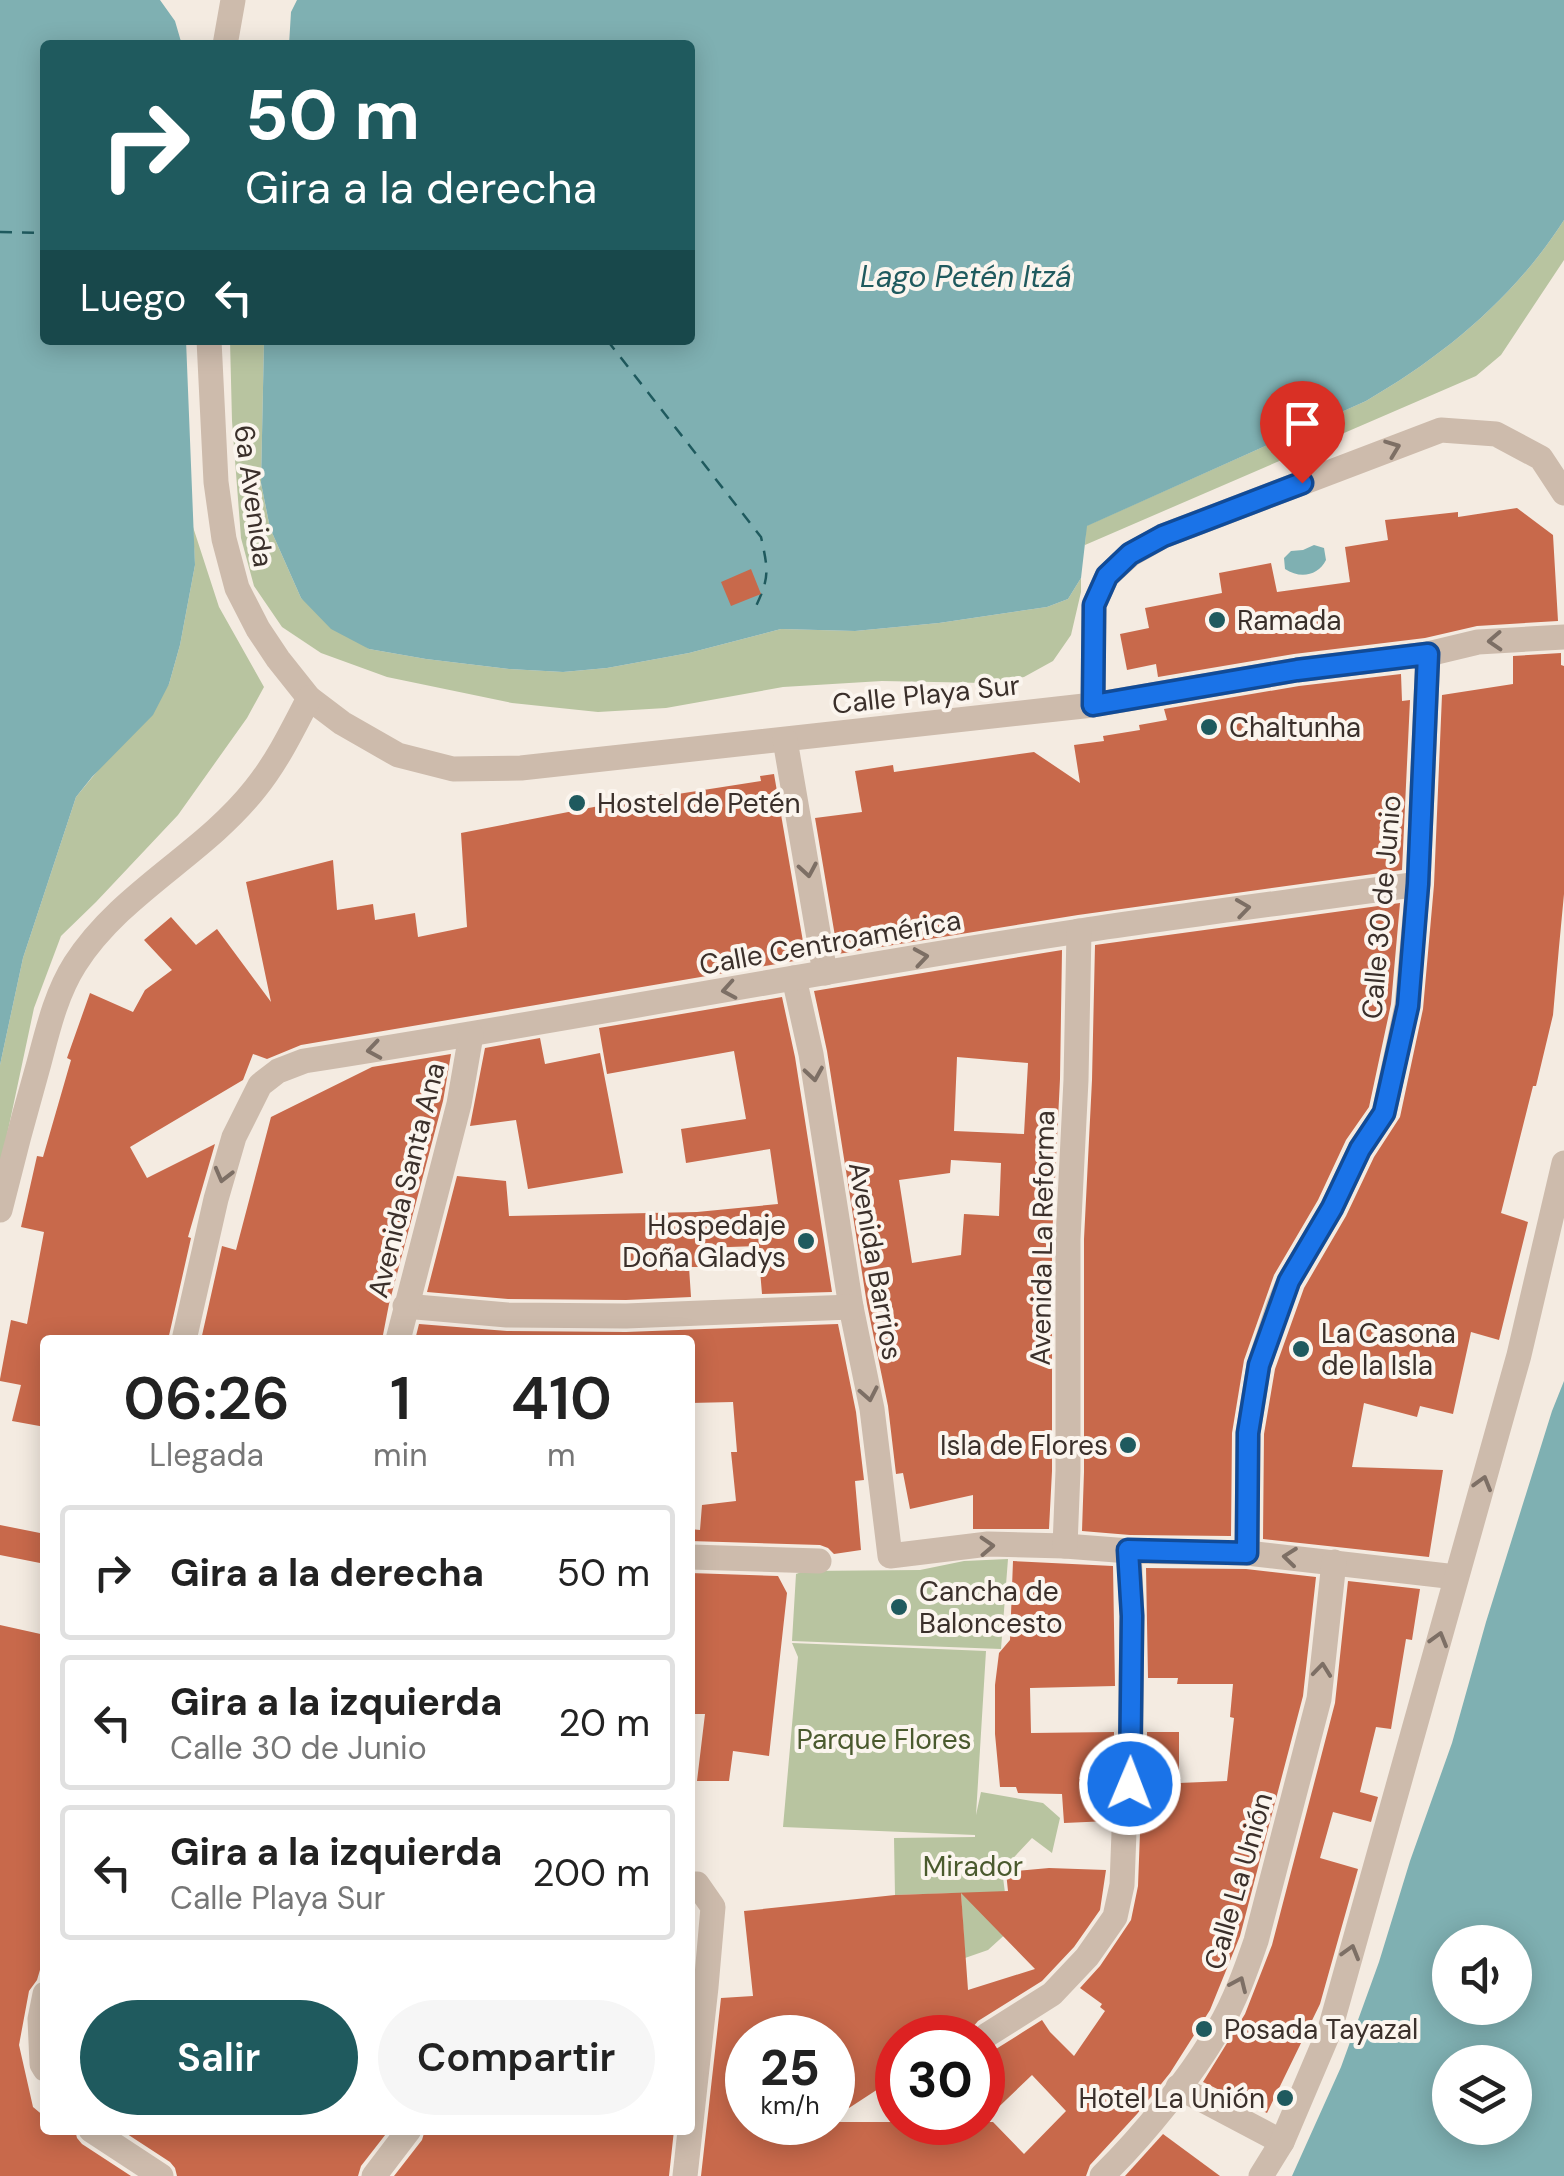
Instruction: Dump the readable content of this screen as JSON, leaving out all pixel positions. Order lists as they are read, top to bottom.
{
  "streets": {
    "street": [
      "6a Avenida",
      "Calle Playa Sur",
      "Calle 30 de Junio",
      "Calle Centroamérica",
      "Avenida Santa Ana",
      "Avenida La Reforma",
      "Avenida Barrios",
      "Calle La Unión"
    ]
  },
  "crossings": [
    ["6a Avenida", "Calle Playa Sur"],
    ["Calle Playa Sur", "Calle 30 de Junio"],
    ["Calle 30 de Junio", "Calle Centroamérica"],
    ["Calle Centroamérica", "Avenida Santa Ana"],
    ["Calle Centroamérica", "Avenida La Reforma"],
    ["Calle Centroamérica", "Avenida Barrios"],
    ["Avenida La Reforma", "Avenida Barrios"]
  ],
  "one_way": ["Avenida Barrios"],
  "water": ["Lago Petén Itzá"],
  "parks": ["Parque Flores", "Mirador"],
  "places": [
    "Ramada",
    "Chaltunha",
    "Hostel de Petén",
    "Hospedaje Doña Gladys",
    "La Casona de la Isla",
    "Isla de Flores",
    "Cancha de Baloncesto",
    "Posada Tayazal",
    "Hotel La Unión"
  ],
  "page": {
    "turn": ["50 m", "Gira a la derecha"],
    "then": "Luego",
    "eta": [
      "06:26",
      "Llegada",
      "1",
      "min",
      "410",
      "m"
    ],
    "list": [
      {
        "name": "Gira a la derecha",
        "value": "50 m"
      },
      {
        "name": "Gira a la izquierda",
        "note": "Calle 30 de Junio",
        "value": "20 m"
      },
      {
        "name": "Gira a la izquierda",
        "note": "Calle Playa Sur",
        "value": "200 m"
      }
    ],
    "buttons": ["Salir", "Compartir"],
    "speed": "25 km/h",
    "limit": "30"
  }
}
